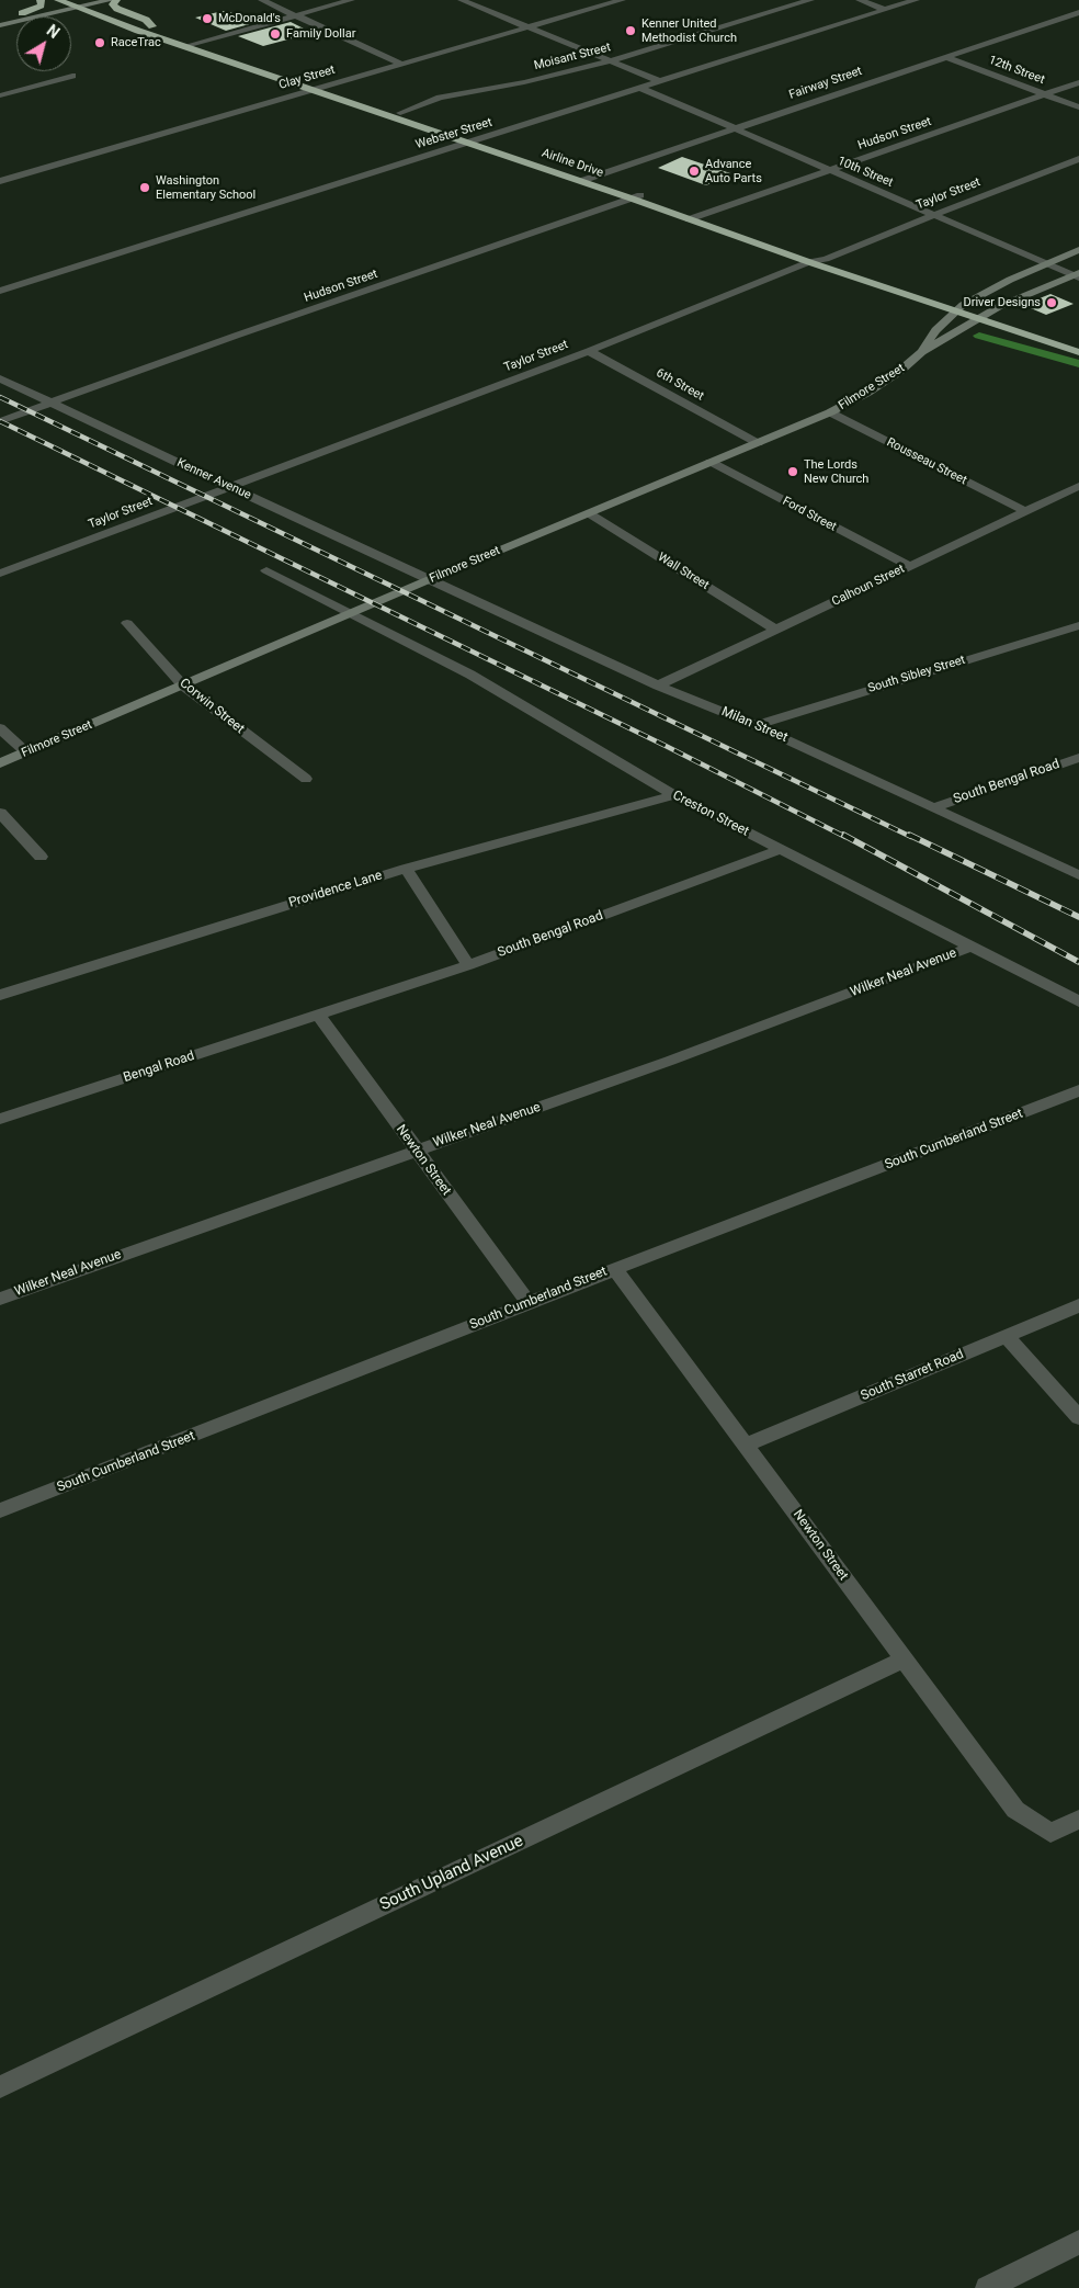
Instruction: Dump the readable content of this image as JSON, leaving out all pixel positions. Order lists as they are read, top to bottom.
{
  "streets": {
    "highway": ["Airline Drive"],
    "street": [
      "Moisant Street",
      "12th Street",
      "Clay Street",
      "Fairway Street",
      "Webster Street",
      "Hudson Street",
      "10th Street",
      "Taylor Street",
      "6th Street",
      "Filmore Street",
      "Rousseau Street",
      "Kenner Avenue",
      "Ford Street",
      "Wall Street",
      "Calhoun Street",
      "South Sibley Street",
      "Corwin Street",
      "Milan Street",
      "South Bengal Road",
      "Creston Street",
      "Providence Lane",
      "Wilker Neal Avenue",
      "Bengal Road",
      "South Cumberland Street",
      "Newton Street",
      "South Starret Road",
      "South Upland Avenue"
    ]
  },
  "crossings": [
    ["Moisant Street", "Airline Drive"],
    ["12th Street", "Fairway Street"],
    ["12th Street", "Hudson Street"],
    ["Clay Street", "Airline Drive"],
    ["Fairway Street", "Airline Drive"],
    ["Fairway Street", "10th Street"],
    ["Webster Street", "Airline Drive"],
    ["Webster Street", "10th Street"],
    ["Hudson Street", "Airline Drive"],
    ["Hudson Street", "10th Street"],
    ["Hudson Street", "Kenner Avenue"],
    ["Airline Drive", "Taylor Street"],
    ["Airline Drive", "Filmore Street"],
    ["10th Street", "Taylor Street"],
    ["10th Street", "Filmore Street"],
    ["Taylor Street", "6th Street"],
    ["Taylor Street", "Kenner Avenue"],
    ["6th Street", "Filmore Street"],
    ["Filmore Street", "Rousseau Street"],
    ["Filmore Street", "Kenner Avenue"],
    ["Filmore Street", "Ford Street"],
    ["Filmore Street", "Wall Street"],
    ["Filmore Street", "Corwin Street"],
    ["Filmore Street", "Milan Street"],
    ["Filmore Street", "Creston Street"],
    ["Rousseau Street", "Calhoun Street"],
    ["Kenner Avenue", "Milan Street"],
    ["Ford Street", "Calhoun Street"],
    ["Wall Street", "Calhoun Street"],
    ["Calhoun Street", "Milan Street"],
    ["South Sibley Street", "Milan Street"],
    ["Milan Street", "South Bengal Road"],
    ["South Bengal Road", "Creston Street"],
    ["South Bengal Road", "Bengal Road"],
    ["South Bengal Road", "Newton Street"],
    ["Creston Street", "Providence Lane"],
    ["Creston Street", "Wilker Neal Avenue"],
    ["Wilker Neal Avenue", "Newton Street"],
    ["Bengal Road", "Newton Street"],
    ["South Cumberland Street", "Newton Street"],
    ["Newton Street", "South Starret Road"],
    ["Newton Street", "South Upland Avenue"]
  ],
  "places": [
    "McDonald's",
    "Kenner United Methodist Church",
    "Family Dollar",
    "RaceTrac",
    "Advance Auto Parts",
    "Washington Elementary School",
    "Driver Designs",
    "The Lords New Church"
  ],
  "north": "top right"
}
